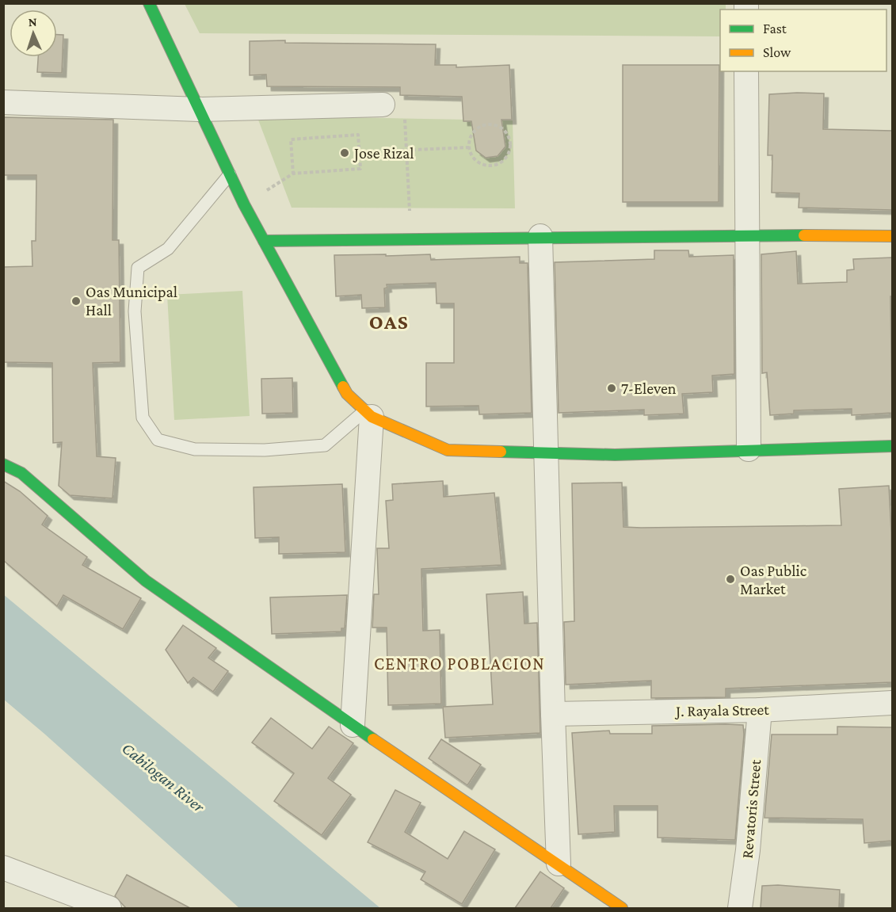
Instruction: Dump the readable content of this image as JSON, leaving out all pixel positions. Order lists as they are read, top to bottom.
{
  "streets": {
    "street": ["J. Rayala Street", "Revatoris Street"]
  },
  "crossings": [
    ["J. Rayala Street", "Revatoris Street"]
  ],
  "districts": ["OAS", "CENTRO POBLACION"],
  "water": ["Cabilogan River"],
  "places": [
    "Jose Rizal",
    "Oas Municipal Hall",
    "7-Eleven",
    "Oas Public Market"
  ],
  "legend": ["Fast", "Slow"],
  "north": "top"
}
